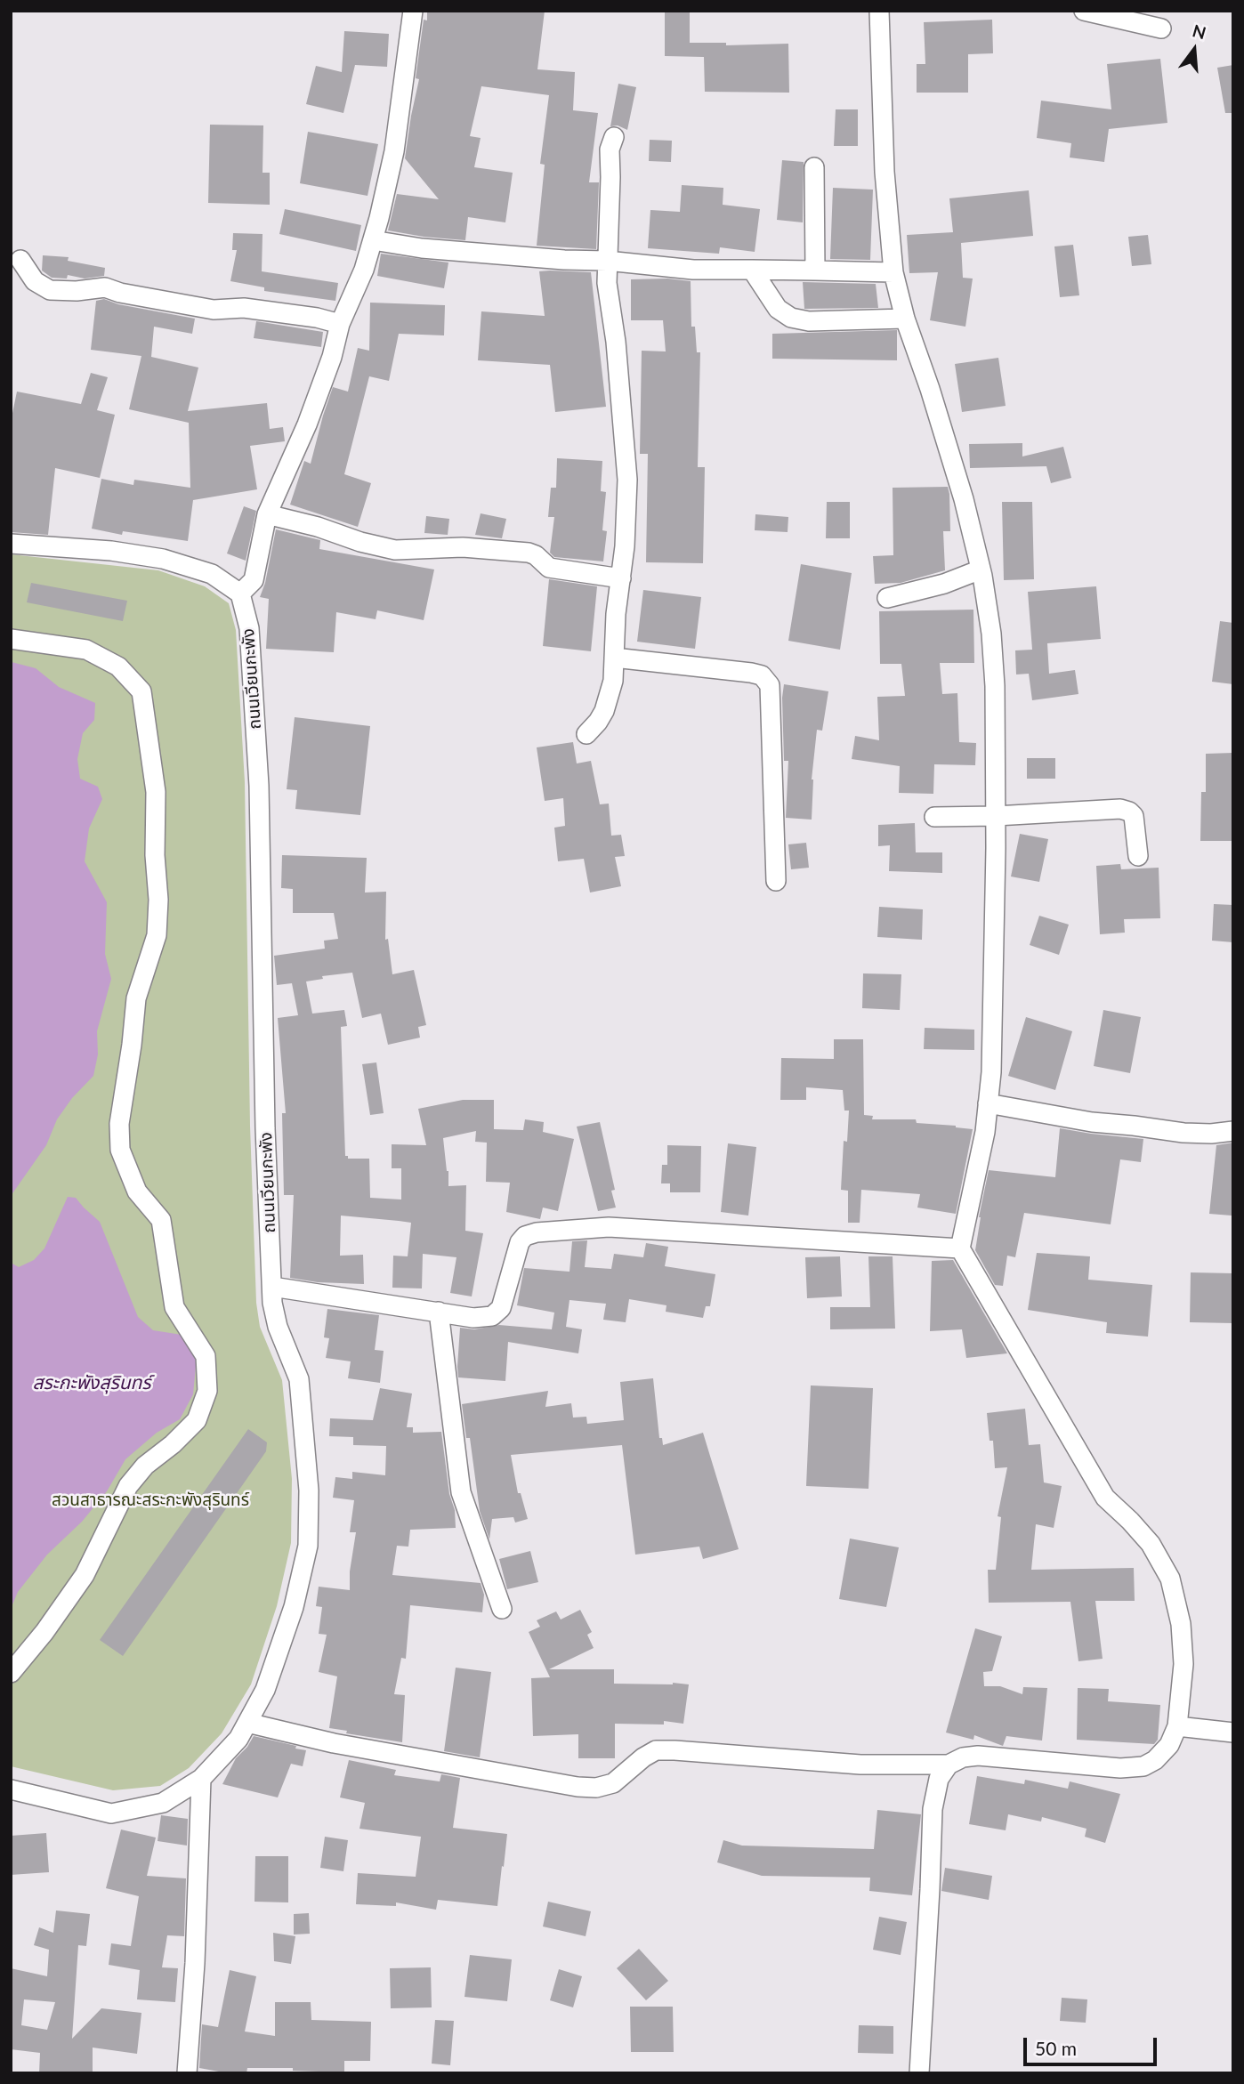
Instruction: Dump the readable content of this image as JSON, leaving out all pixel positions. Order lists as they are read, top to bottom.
{
  "streets": {
    "street": ["ถนนเวียนกะพัง"]
  },
  "water": ["สระกะพังสุรินทร์"],
  "parks": ["สวนสาธารณะสระกะพังสุรินทร์"],
  "scale_bar": "50 m",
  "north": "top"
}
